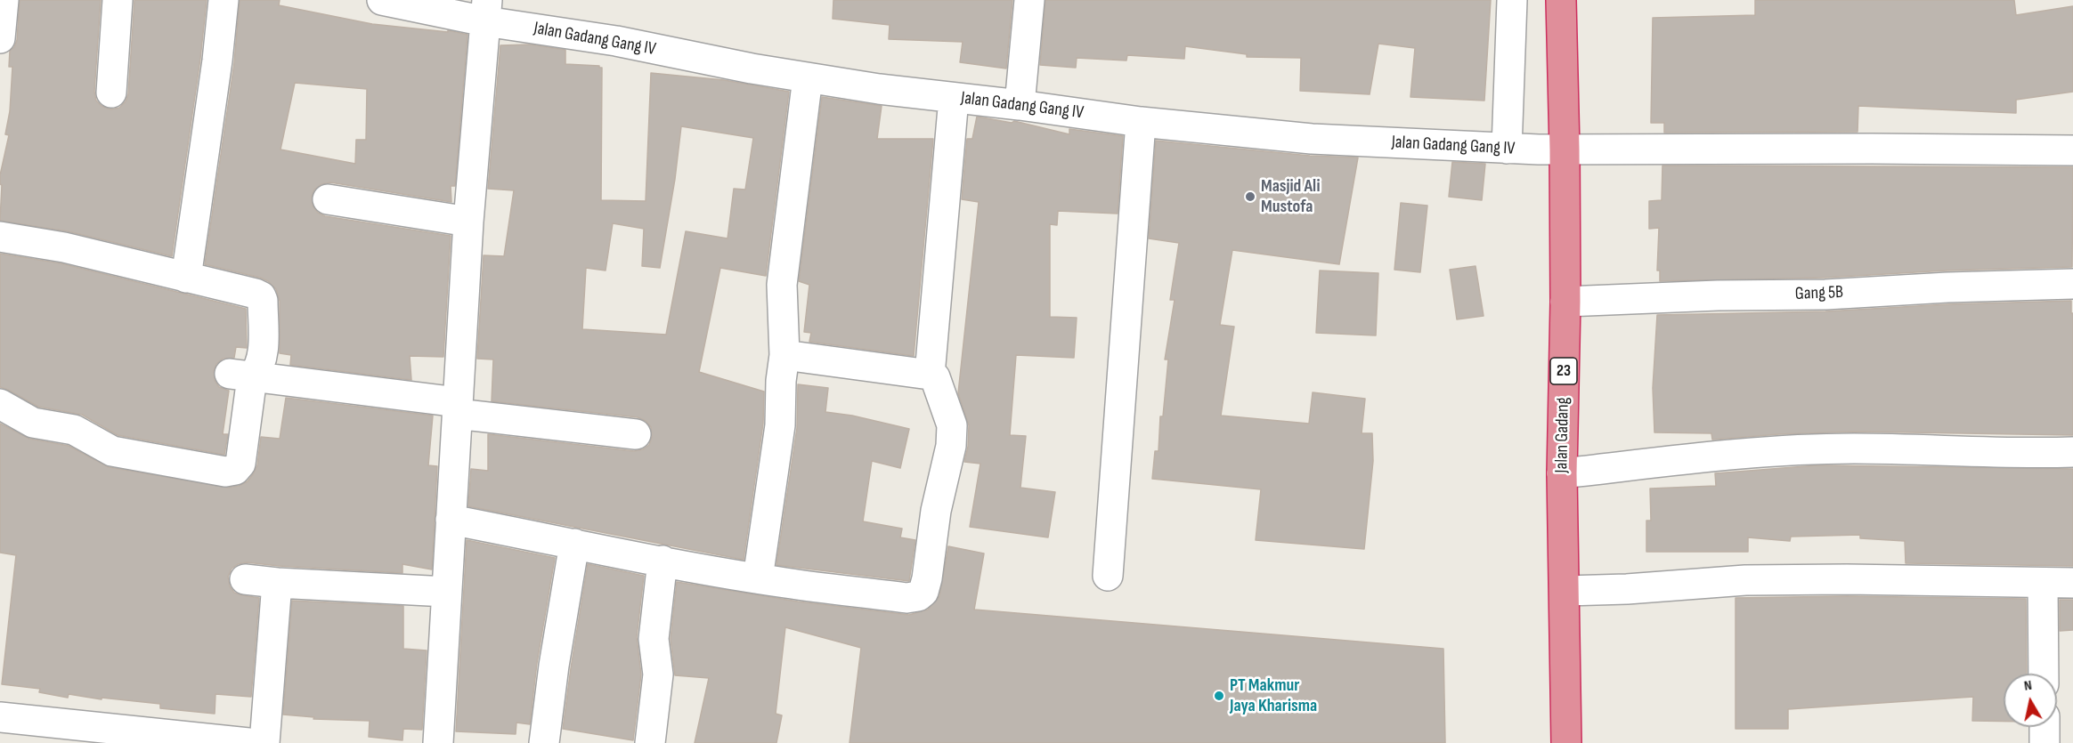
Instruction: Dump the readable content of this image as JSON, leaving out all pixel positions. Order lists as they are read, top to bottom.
{
  "streets": {
    "highway": ["23", "Jalan Gadang"],
    "street": ["Jalan Gadang Gang IV", "Gang 5B"]
  },
  "crossings": [
    ["Jalan Gadang Gang IV", "Jalan Gadang"],
    ["Gang 5B", "Jalan Gadang"]
  ],
  "places": ["Masjid Ali Mustofa", "PT Makmur Jaya Kharisma"],
  "north": "top"
}
